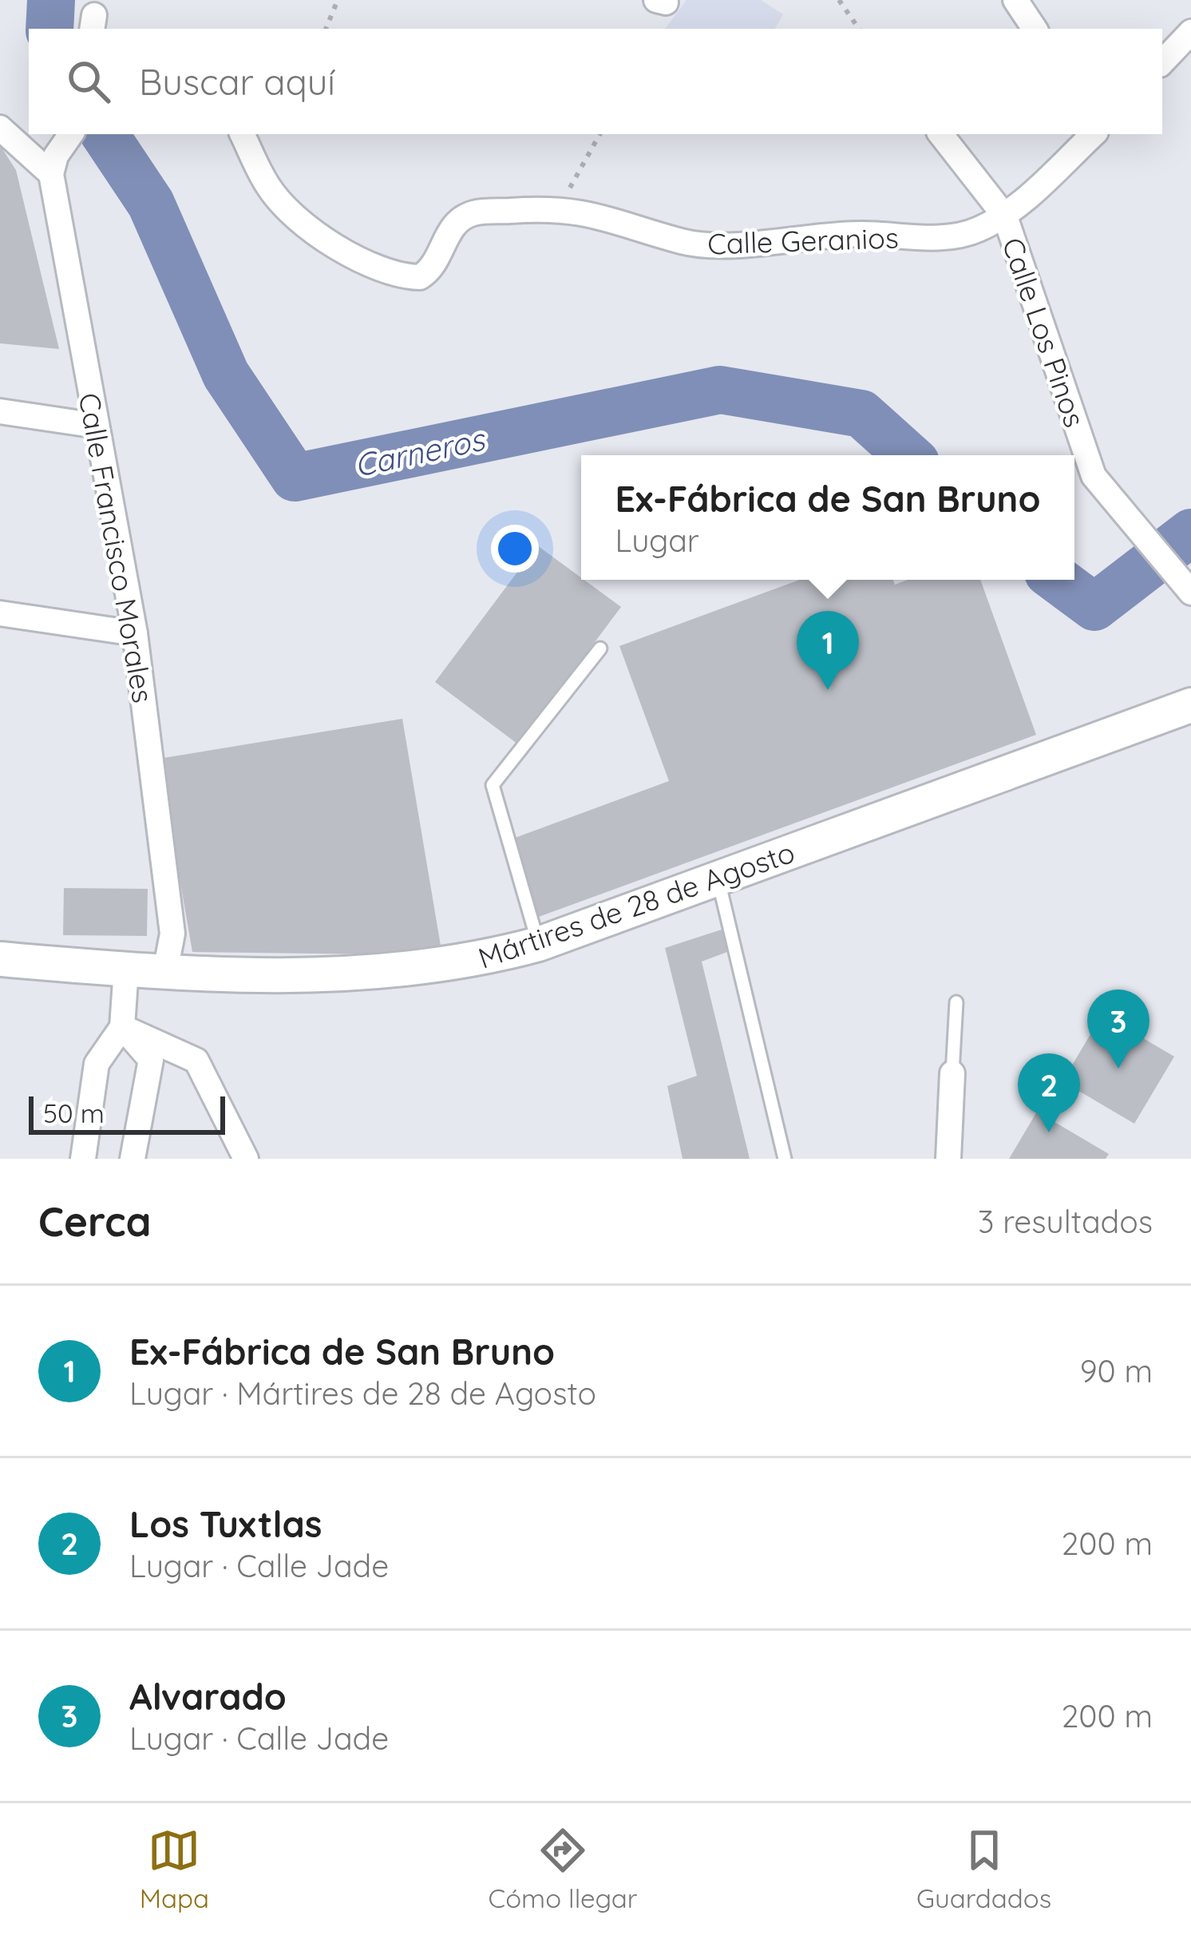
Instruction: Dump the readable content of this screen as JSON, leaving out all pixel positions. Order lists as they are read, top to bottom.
{
  "streets": {
    "main road": ["Mártires de 28 de Agosto"],
    "street": ["Calle Geranios", "Calle Los Pinos", "Calle Francisco Morales"]
  },
  "crossings": [
    ["Calle Geranios", "Calle Los Pinos"],
    ["Calle Francisco Morales", "Mártires de 28 de Agosto"]
  ],
  "water": ["Carneros"],
  "scale_bar": "50 m",
  "page": {
    "search": "Buscar aquí",
    "popup": ["Ex-Fábrica de San Bruno", "Lugar"],
    "pins": ["1", "3", "2"],
    "scale": "50 m",
    "heading": ["Cerca", "3 resultados"],
    "list": [
      {
        "mark": "1",
        "name": "Ex-Fábrica de San Bruno",
        "note": "Lugar · Mártires de 28 de Agosto",
        "value": "90 m"
      },
      {
        "mark": "2",
        "name": "Los Tuxtlas",
        "note": "Lugar · Calle Jade",
        "value": "200 m"
      },
      {
        "mark": "3",
        "name": "Alvarado",
        "note": "Lugar · Calle Jade",
        "value": "200 m"
      }
    ],
    "nav": ["Mapa", "Cómo llegar", "Guardados"]
  }
}
